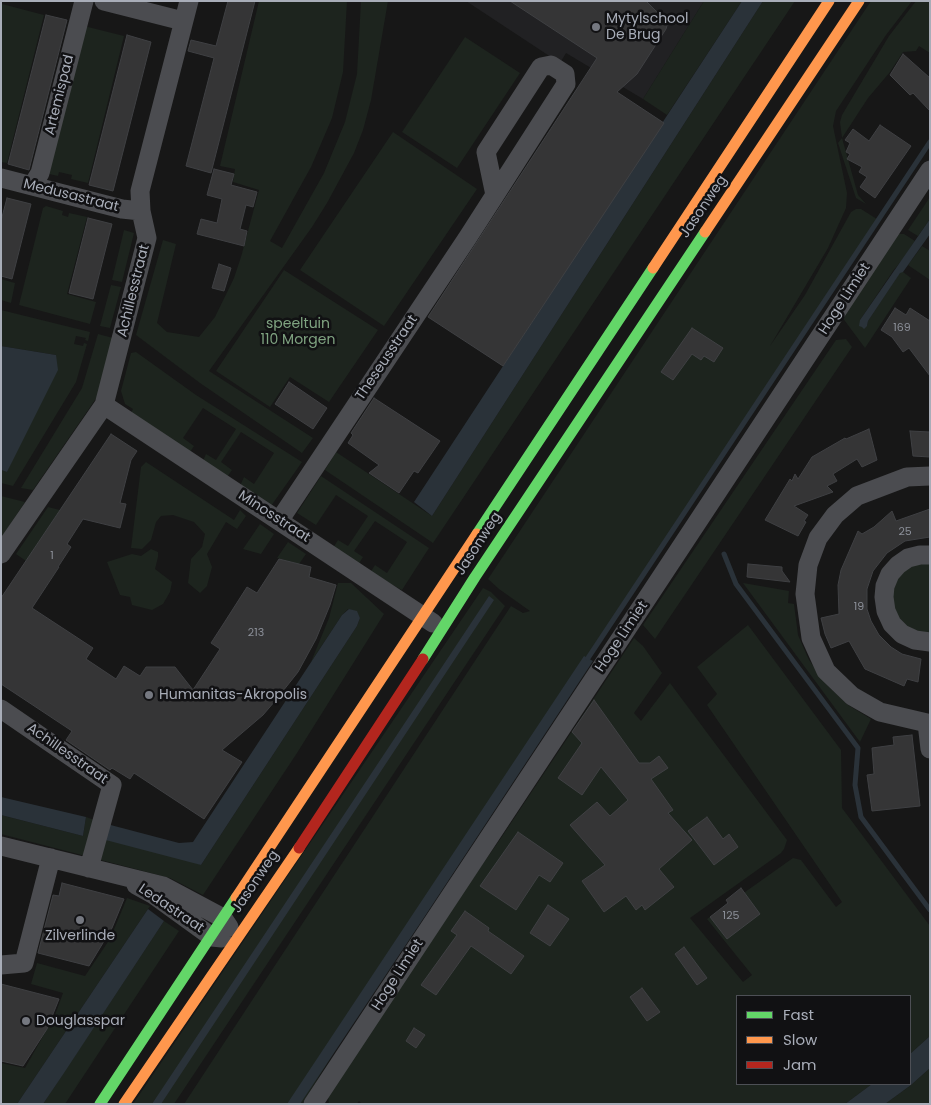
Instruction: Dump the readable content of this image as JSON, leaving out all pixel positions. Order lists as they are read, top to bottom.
{
  "streets": {
    "street": [
      "Artemispad",
      "Medusastraat",
      "Jasonweg",
      "Achillesstraat",
      "Hoge Limiet",
      "Theseusstraat",
      "Minosstraat",
      "Ledastraat"
    ]
  },
  "crossings": [
    ["Artemispad", "Medusastraat"],
    ["Medusastraat", "Achillesstraat"],
    ["Jasonweg", "Minosstraat"],
    ["Jasonweg", "Ledastraat"],
    ["Achillesstraat", "Minosstraat"],
    ["Achillesstraat", "Ledastraat"],
    ["Theseusstraat", "Minosstraat"]
  ],
  "parks": ["speeltuin 110 Morgen"],
  "places": [
    "Mytylschool De Brug",
    "Humanitas-Akropolis",
    "Zilverlinde",
    "Douglasspar"
  ],
  "house_numbers": [
    "169",
    "25",
    "1",
    "19",
    "213",
    "125"
  ],
  "legend": ["Fast", "Slow", "Jam"]
}
